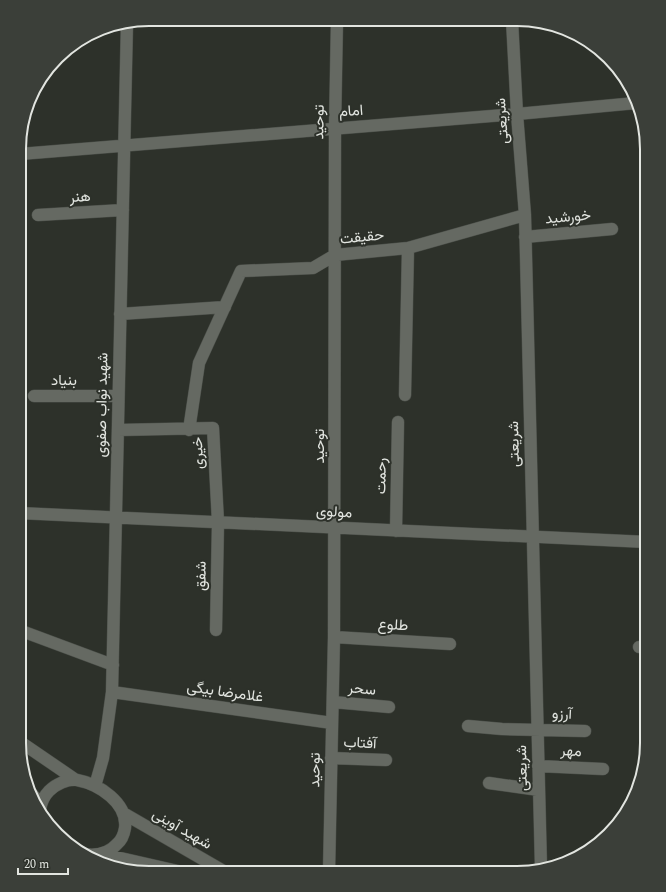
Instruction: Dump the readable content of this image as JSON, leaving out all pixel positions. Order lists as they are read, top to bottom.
{
  "streets": {
    "street": [
      "امام",
      "شریعتی",
      "توحید",
      "هنر",
      "خورشید",
      "حقیقت",
      "بنیاد",
      "شهید نواب صفوی",
      "خیری",
      "رحمت",
      "مولوی",
      "شفق",
      "طلوع",
      "سحر",
      "غلامرضا بیگی",
      "آرزو",
      "آفتاب",
      "مهر",
      "شهید آوینی"
    ]
  },
  "crossings": [
    ["امام", "شریعتی"],
    ["امام", "توحید"],
    ["امام", "شهید نواب صفوی"],
    ["شریعتی", "خورشید"],
    ["شریعتی", "حقیقت"],
    ["شریعتی", "مولوی"],
    ["شریعتی", "آرزو"],
    ["شریعتی", "مهر"],
    ["توحید", "حقیقت"],
    ["توحید", "مولوی"],
    ["توحید", "طلوع"],
    ["توحید", "سحر"],
    ["توحید", "غلامرضا بیگی"],
    ["توحید", "آفتاب"],
    ["هنر", "شهید نواب صفوی"],
    ["حقیقت", "خیری"],
    ["بنیاد", "شهید نواب صفوی"],
    ["شهید نواب صفوی", "خیری"],
    ["شهید نواب صفوی", "مولوی"],
    ["شهید نواب صفوی", "غلامرضا بیگی"],
    ["شهید نواب صفوی", "شهید آوینی"],
    ["خیری", "مولوی"],
    ["خیری", "شفق"],
    ["رحمت", "مولوی"],
    ["مولوی", "شفق"]
  ],
  "scale_bar": "20 m"
}
